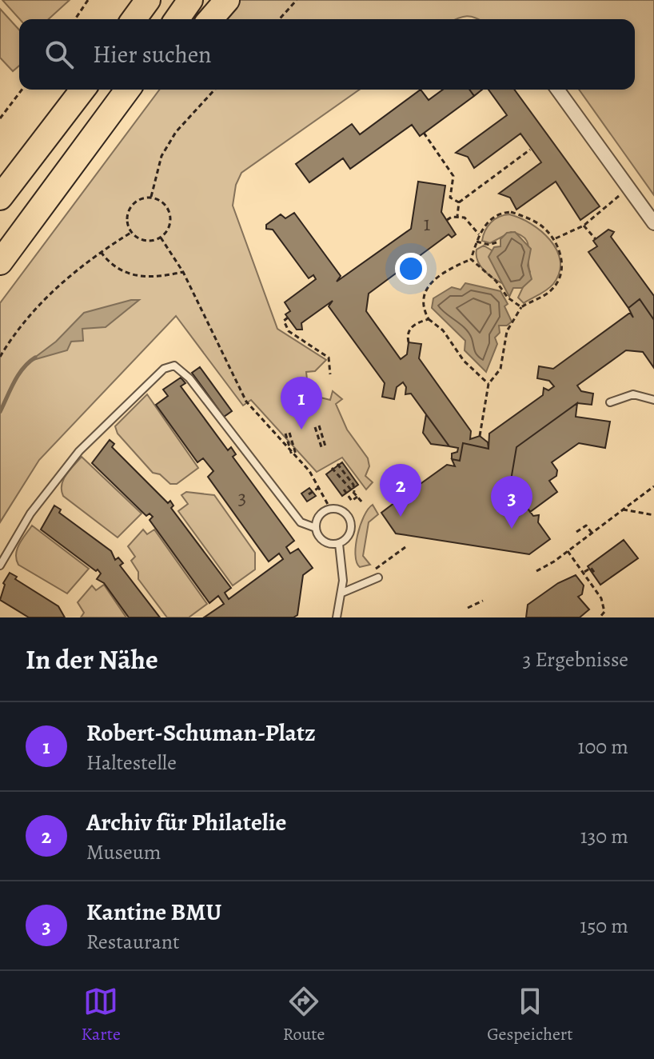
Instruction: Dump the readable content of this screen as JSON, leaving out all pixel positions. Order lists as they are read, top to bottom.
{
  "house_numbers": ["1", "3"],
  "page": {
    "search": "Hier suchen",
    "pins": ["1", "2", "3"],
    "heading": ["In der Nähe", "3 Ergebnisse"],
    "list": [
      {
        "mark": "1",
        "name": "Robert-Schuman-Platz",
        "note": "Haltestelle",
        "value": "100 m"
      },
      {
        "mark": "2",
        "name": "Archiv für Philatelie",
        "note": "Museum",
        "value": "130 m"
      },
      {
        "mark": "3",
        "name": "Kantine BMU",
        "note": "Restaurant",
        "value": "150 m"
      }
    ],
    "nav": ["Karte", "Route", "Gespeichert"]
  }
}
